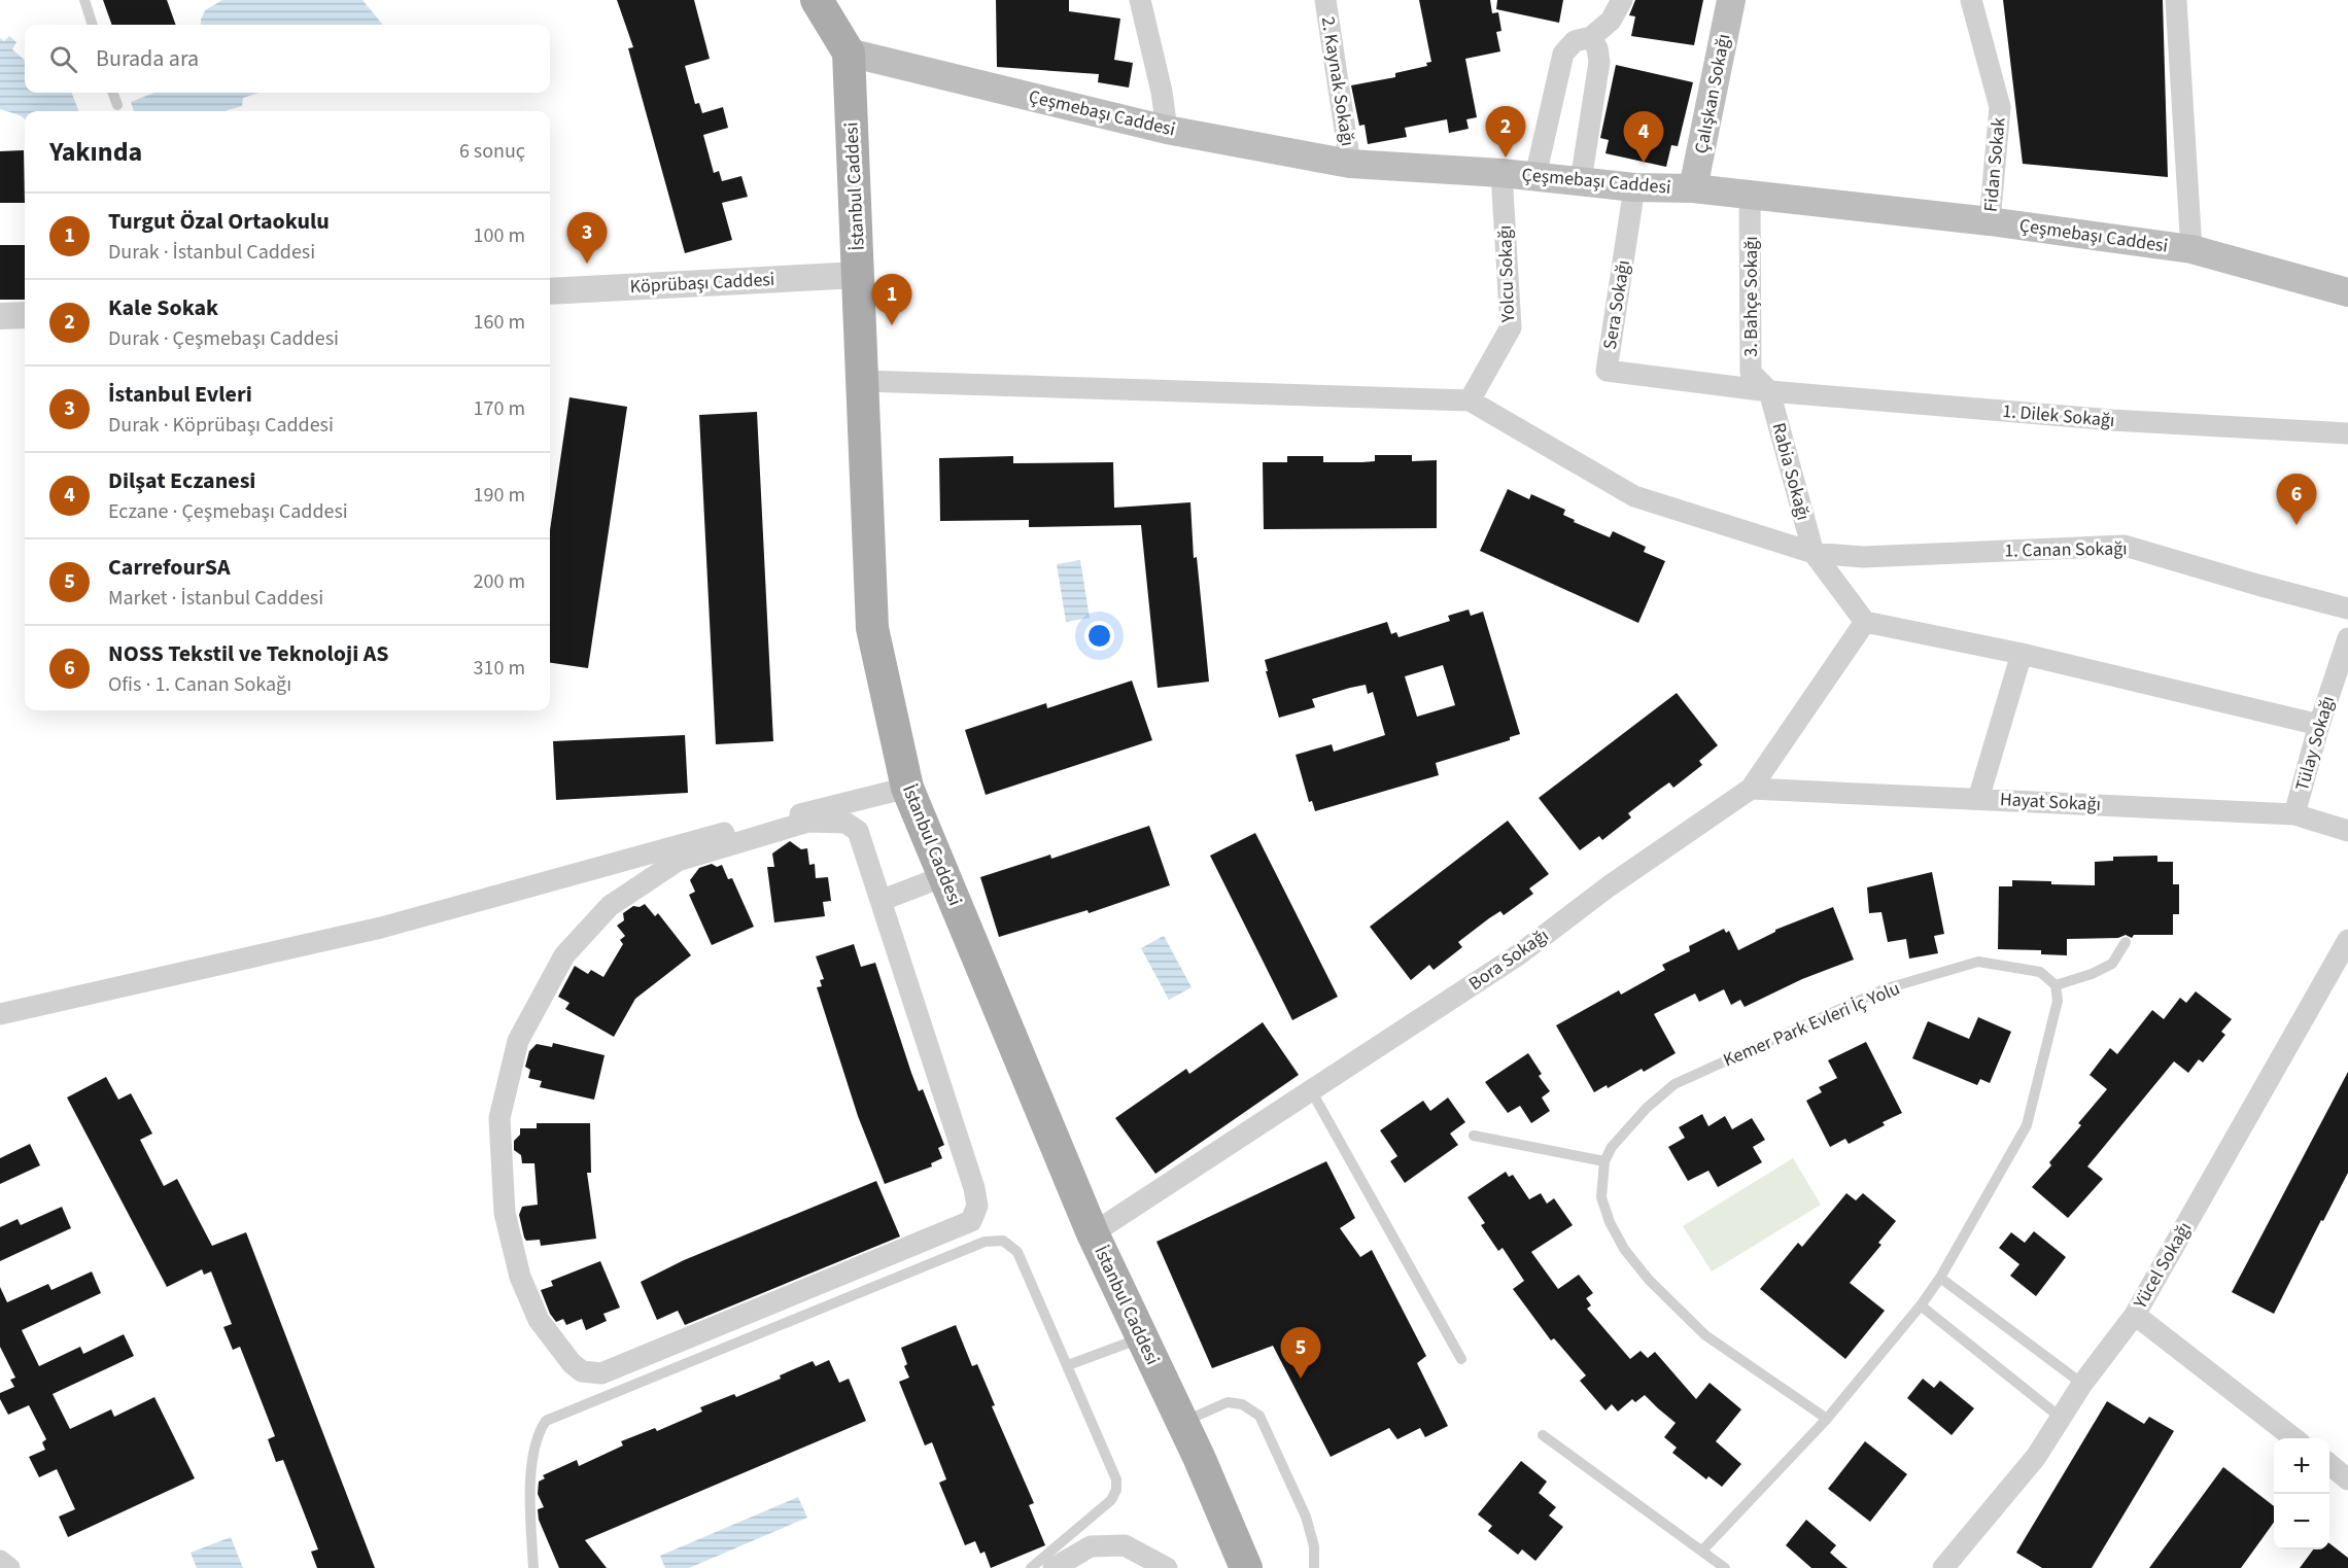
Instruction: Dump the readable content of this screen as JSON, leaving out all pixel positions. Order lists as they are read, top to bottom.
{
  "streets": {
    "main road": ["Çalışkan Sokağı", "Çeşmebaşı Caddesi", "İstanbul Caddesi"],
    "street": [
      "2. Kaynak Sokağı",
      "Fidan Sokak",
      "Yolcu Sokağı",
      "Köprübaşı Caddesi",
      "3. Bahçe Sokağı",
      "Sera Sokağı",
      "1. Dilek Sokağı",
      "Rabia Sokağı",
      "1. Canan Sokağı",
      "Tülay Sokağı",
      "Hayat Sokağı",
      "Bora Sokağı",
      "Yücel Sokağı"
    ],
    "lane": ["Kemer Park Evleri İç Yolu"]
  },
  "crossings": [
    ["2. Kaynak Sokağı", "Çeşmebaşı Caddesi"],
    ["Çalışkan Sokağı", "Çeşmebaşı Caddesi"],
    ["Çeşmebaşı Caddesi", "Fidan Sokak"],
    ["Çeşmebaşı Caddesi", "İstanbul Caddesi"],
    ["Çeşmebaşı Caddesi", "Yolcu Sokağı"],
    ["Çeşmebaşı Caddesi", "3. Bahçe Sokağı"],
    ["Çeşmebaşı Caddesi", "Sera Sokağı"],
    ["İstanbul Caddesi", "Köprübaşı Caddesi"],
    ["İstanbul Caddesi", "Bora Sokağı"],
    ["Yolcu Sokağı", "1. Canan Sokağı"],
    ["3. Bahçe Sokağı", "Sera Sokağı"],
    ["3. Bahçe Sokağı", "1. Dilek Sokağı"],
    ["3. Bahçe Sokağı", "Rabia Sokağı"],
    ["Sera Sokağı", "1. Dilek Sokağı"],
    ["Sera Sokağı", "Rabia Sokağı"],
    ["1. Dilek Sokağı", "Rabia Sokağı"],
    ["Rabia Sokağı", "1. Canan Sokağı"],
    ["Tülay Sokağı", "Hayat Sokağı"],
    ["Hayat Sokağı", "Bora Sokağı"]
  ],
  "page": {
    "search": "Burada ara",
    "pins": [
      "2",
      "4",
      "3",
      "1",
      "6",
      "5"
    ],
    "heading": ["Yakında", "6 sonuç"],
    "list": [
      {
        "mark": "1",
        "name": "Turgut Özal Ortaokulu",
        "note": "Durak · İstanbul Caddesi",
        "value": "100 m"
      },
      {
        "mark": "2",
        "name": "Kale Sokak",
        "note": "Durak · Çeşmebaşı Caddesi",
        "value": "160 m"
      },
      {
        "mark": "3",
        "name": "İstanbul Evleri",
        "note": "Durak · Köprübaşı Caddesi",
        "value": "170 m"
      },
      {
        "mark": "4",
        "name": "Dilşat Eczanesi",
        "note": "Eczane · Çeşmebaşı Caddesi",
        "value": "190 m"
      },
      {
        "mark": "5",
        "name": "CarrefourSA",
        "note": "Market · İstanbul Caddesi",
        "value": "200 m"
      },
      {
        "mark": "6",
        "name": "NOSS Tekstil ve Teknoloji AS",
        "note": "Ofis · 1. Canan Sokağı",
        "value": "310 m"
      }
    ],
    "map_buttons": ["+", "−"]
  }
}
